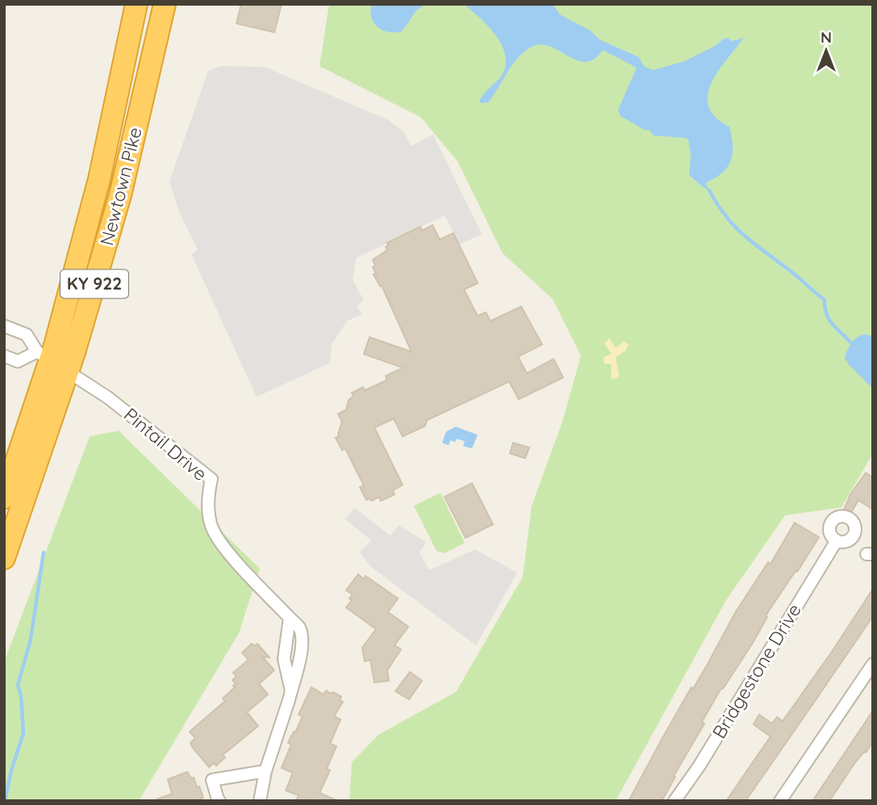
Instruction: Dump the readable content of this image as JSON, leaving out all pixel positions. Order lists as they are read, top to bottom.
{
  "streets": {
    "highway": ["Newtown Pike", "KY 922"],
    "street": ["Pintail Drive", "Bridgestone Drive"]
  },
  "crossings": [
    ["Newtown Pike", "Pintail Drive"]
  ],
  "north": "top"
}
